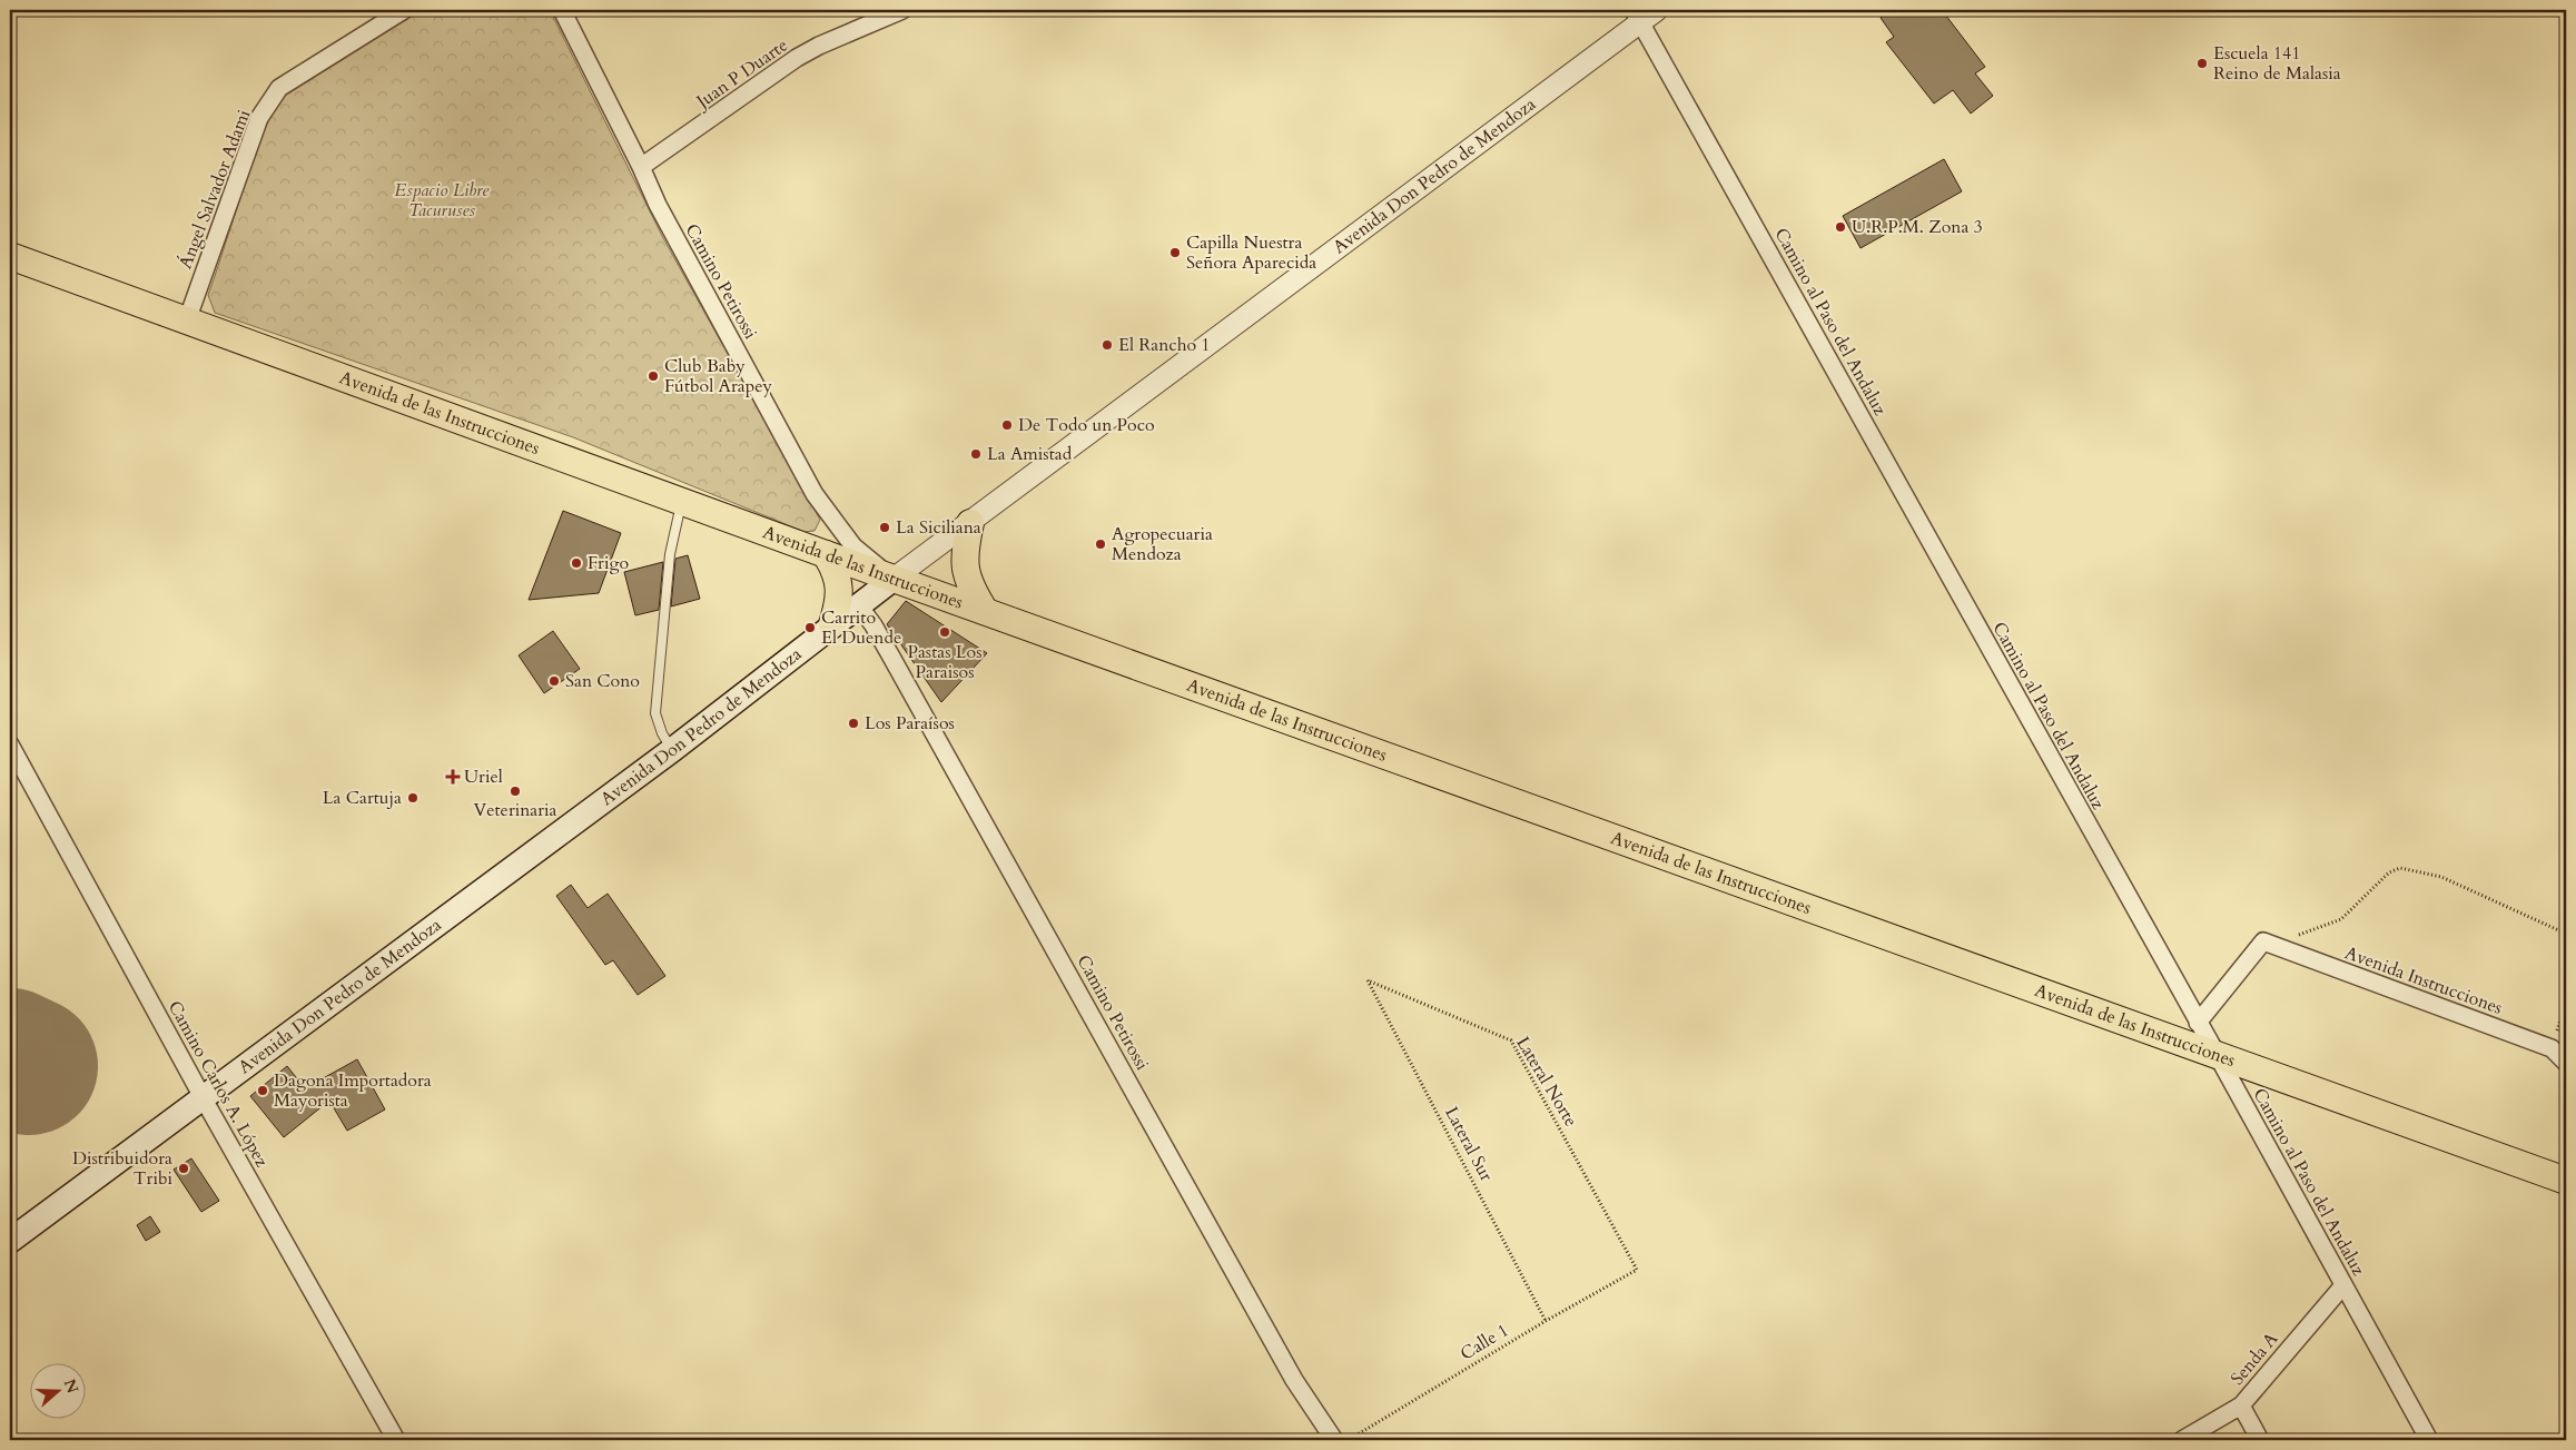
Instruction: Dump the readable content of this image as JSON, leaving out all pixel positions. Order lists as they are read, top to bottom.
{
  "streets": {
    "main road": ["Avenida Don Pedro de Mendoza", "Avenida de las Instrucciones"],
    "street": [
      "Juan P Duarte",
      "Ángel Salvador Adami",
      "Camino Petirossi",
      "Camino al Paso del Andaluz",
      "Avenida Instrucciones",
      "Camino Carlos A. López",
      "Senda A"
    ],
    "path": ["Lateral Norte", "Lateral Sur", "Calle 1"]
  },
  "crossings": [
    ["Juan P Duarte", "Camino Petirossi"],
    ["Avenida Don Pedro de Mendoza", "Camino Petirossi"],
    ["Avenida Don Pedro de Mendoza", "Camino al Paso del Andaluz"],
    ["Avenida Don Pedro de Mendoza", "Avenida de las Instrucciones"],
    ["Avenida Don Pedro de Mendoza", "Camino Carlos A. López"],
    ["Ángel Salvador Adami", "Avenida de las Instrucciones"],
    ["Camino Petirossi", "Avenida de las Instrucciones"],
    ["Camino al Paso del Andaluz", "Avenida de las Instrucciones"],
    ["Camino al Paso del Andaluz", "Senda A"],
    ["Lateral Norte", "Lateral Sur"],
    ["Lateral Norte", "Calle 1"],
    ["Lateral Sur", "Calle 1"]
  ],
  "parks": ["Espacio Libre Tacuruses"],
  "places": {
    "other": [
      "Escuela 141 Reino de Malasia",
      "U.R.P.M. Zona 3",
      "Capilla Nuestra Señora Aparecida",
      "El Rancho 1",
      "Club Baby Fútbol Arapey",
      "De Todo un Poco",
      "La Amistad",
      "La Siciliana",
      "Agropecuaria Mendoza",
      "Frigo",
      "Carrito El Duende",
      "Pastas Los Paraisos",
      "San Cono",
      "Los Paraísos",
      "Veterinaria",
      "La Cartuja",
      "Dagona Importadora Mayorista",
      "Distribuidora Tribi"
    ],
    "health": ["Uriel"]
  },
  "north": "right"
}
